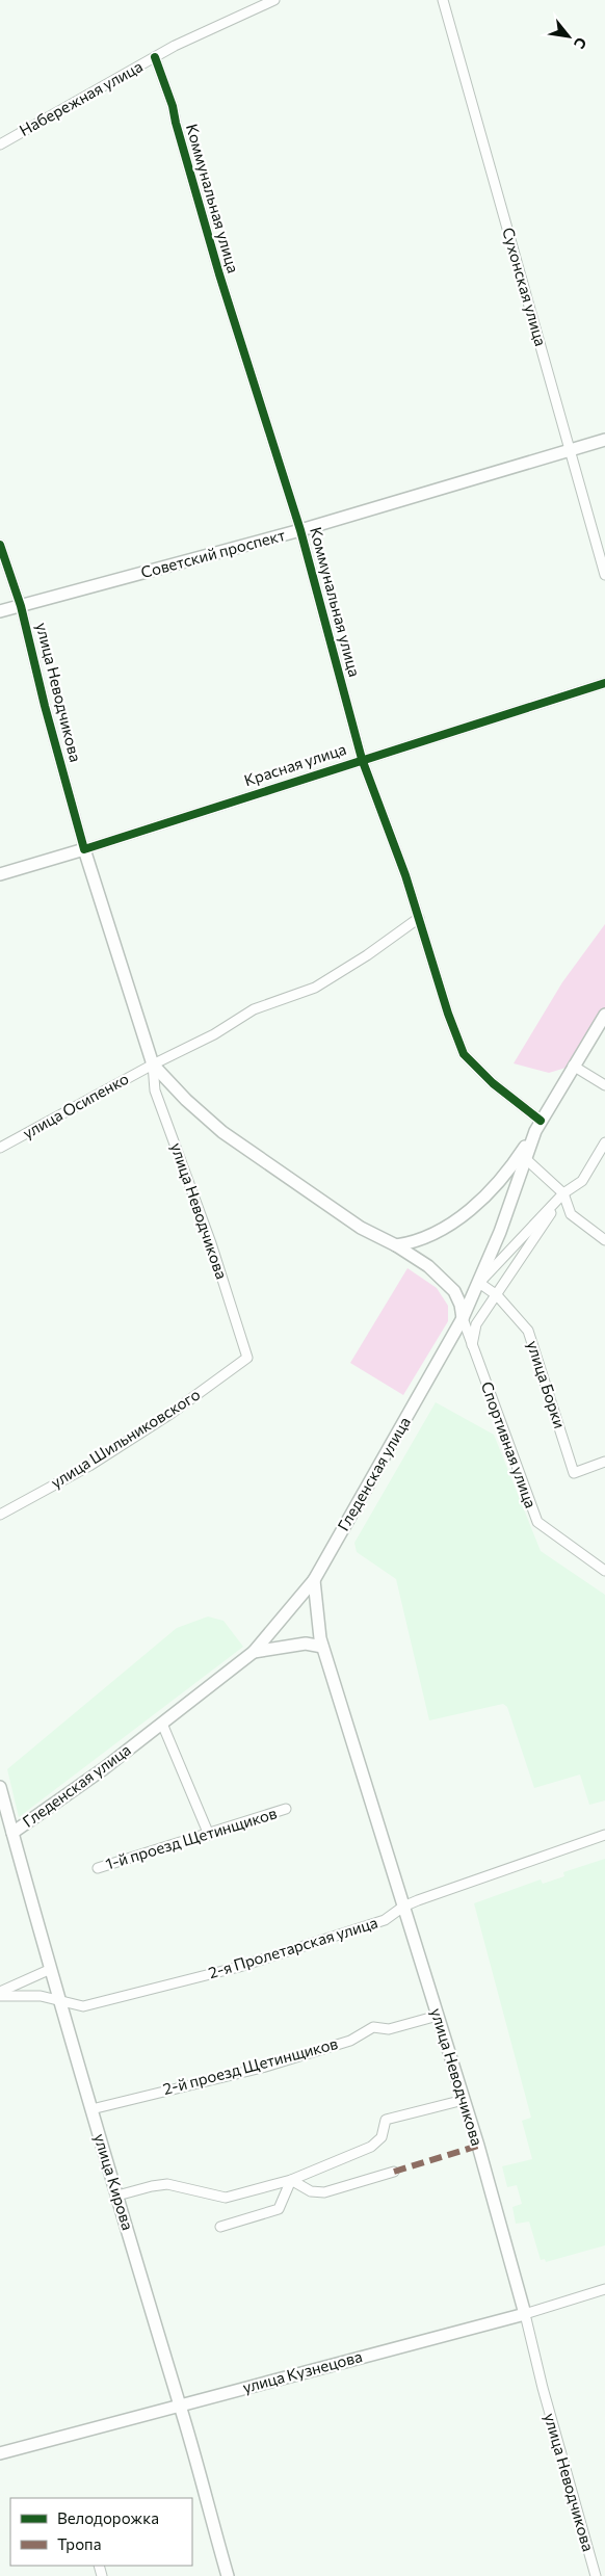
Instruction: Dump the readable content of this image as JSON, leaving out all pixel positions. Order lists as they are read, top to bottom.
{
  "streets": {
    "main road": [
      "Советский проспект",
      "улица Неводчикова",
      "Красная улица",
      "Гледенская улица",
      "улица Кирова",
      "улица Кузнецова"
    ],
    "street": [
      "Набережная улица",
      "Коммунальная улица",
      "Сухонская улица",
      "улица Осипенко",
      "улица Борки",
      "улица Шильниковского",
      "Спортивная улица",
      "1-й проезд Щетинщиков",
      "2-я Пролетарская улица",
      "2-й проезд Щетинщиков"
    ]
  },
  "crossings": [
    ["Набережная улица", "Коммунальная улица"],
    ["Коммунальная улица", "Советский проспект"],
    ["Коммунальная улица", "Красная улица"],
    ["Коммунальная улица", "улица Осипенко"],
    ["Коммунальная улица", "Гледенская улица"],
    ["Сухонская улица", "Советский проспект"],
    ["Советский проспект", "улица Неводчикова"],
    ["улица Неводчикова", "Красная улица"],
    ["улица Неводчикова", "улица Осипенко"],
    ["улица Неводчикова", "улица Шильниковского"],
    ["улица Неводчикова", "Спортивная улица"],
    ["улица Неводчикова", "Гледенская улица"],
    ["улица Неводчикова", "2-я Пролетарская улица"],
    ["улица Неводчикова", "2-й проезд Щетинщиков"],
    ["улица Неводчикова", "улица Кузнецова"],
    ["улица Борки", "Гледенская улица"],
    ["Спортивная улица", "Гледенская улица"],
    ["Гледенская улица", "улица Кирова"],
    ["2-я Пролетарская улица", "улица Кирова"],
    ["2-й проезд Щетинщиков", "улица Кирова"],
    ["улица Кирова", "улица Кузнецова"]
  ],
  "legend": ["Велодорожка", "Тропа"],
  "north": "bottom right"
}
